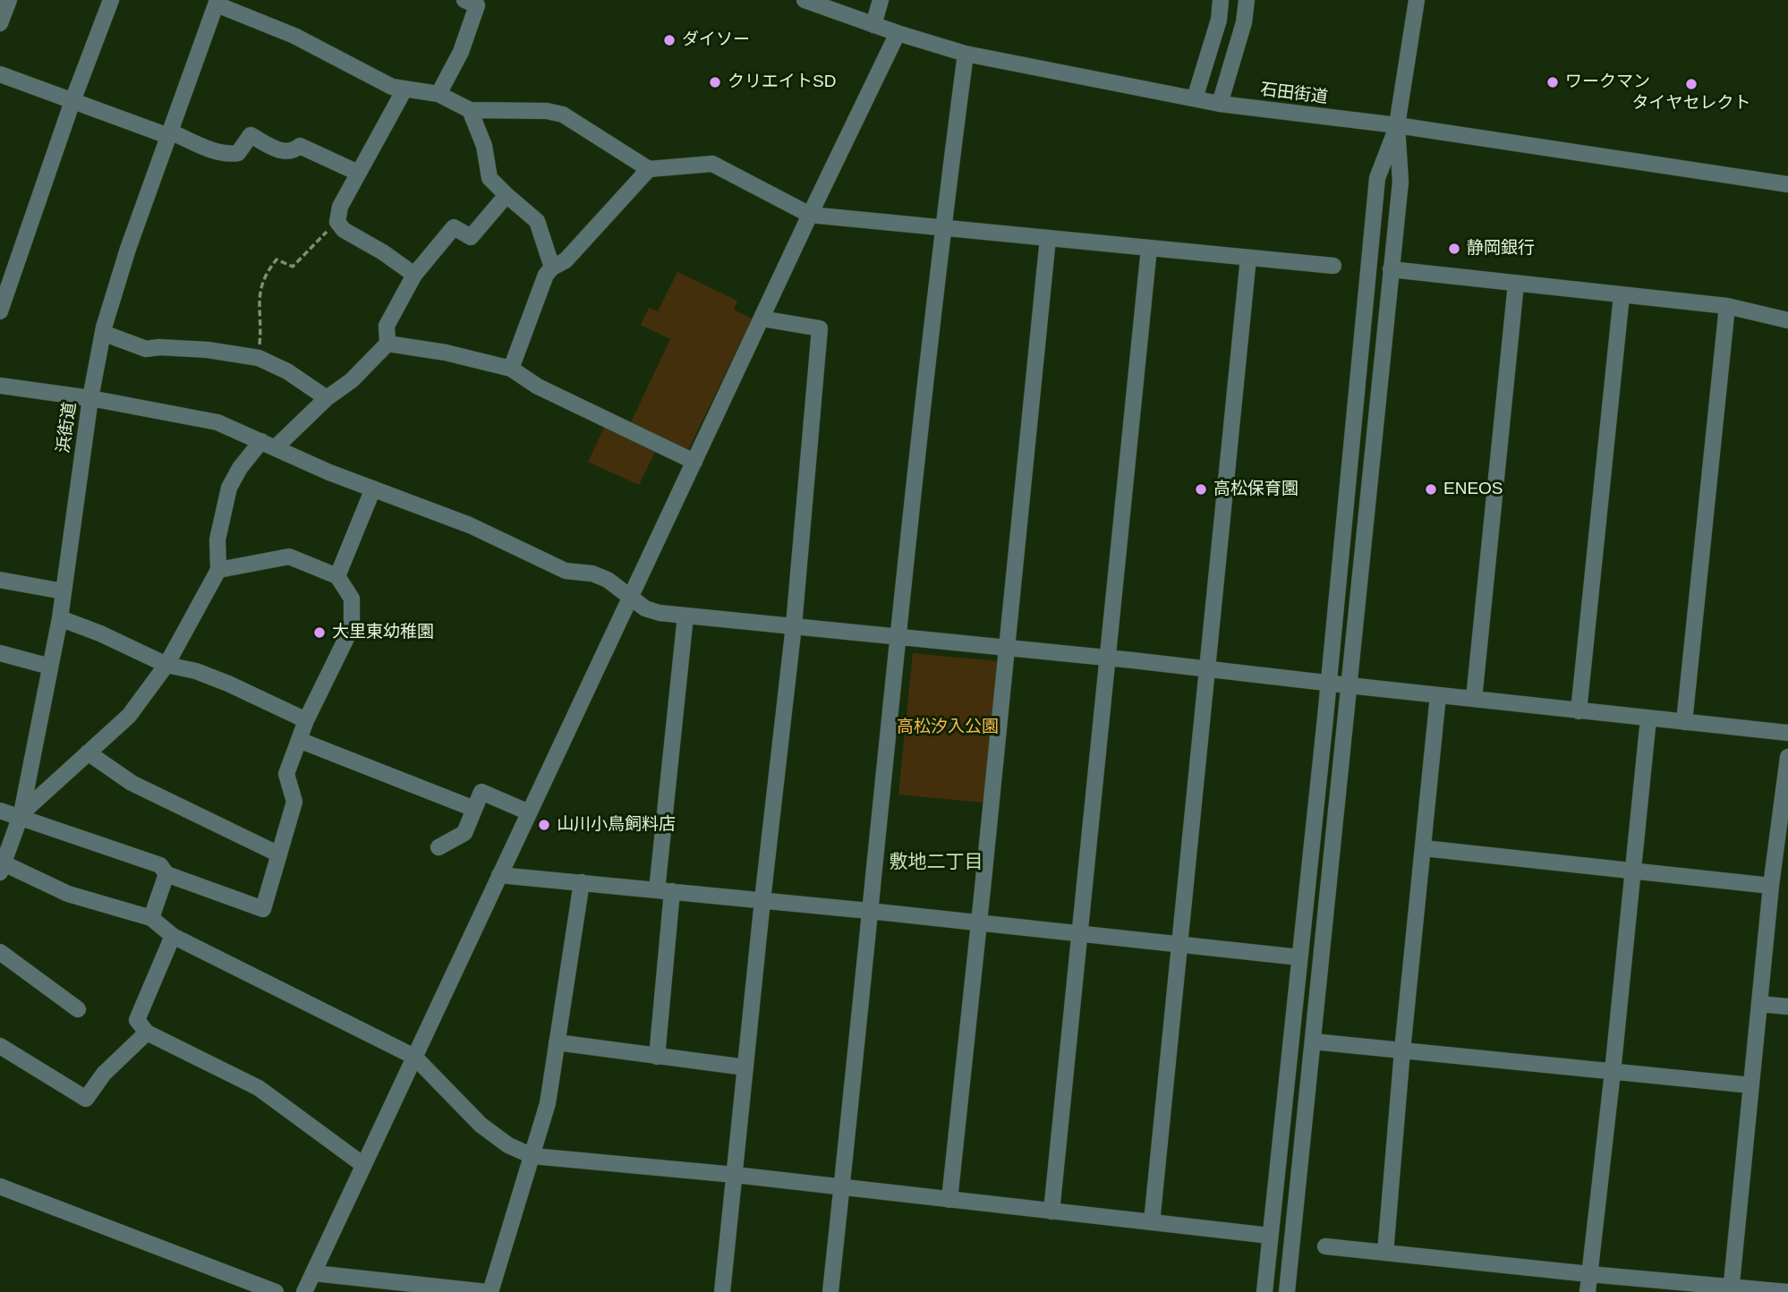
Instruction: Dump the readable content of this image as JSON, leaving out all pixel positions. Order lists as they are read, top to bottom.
{
  "streets": {
    "street": ["石田街道", "浜街道"]
  },
  "districts": ["敷地二丁目"],
  "parks": ["高松汐入公園"],
  "places": [
    "ダイソー",
    "クリエイトSD",
    "ワークマン",
    "タイヤセレクト",
    "静岡銀行",
    "高松保育園",
    "ENEOS",
    "大里東幼稚園",
    "山川小鳥飼料店"
  ]
}
